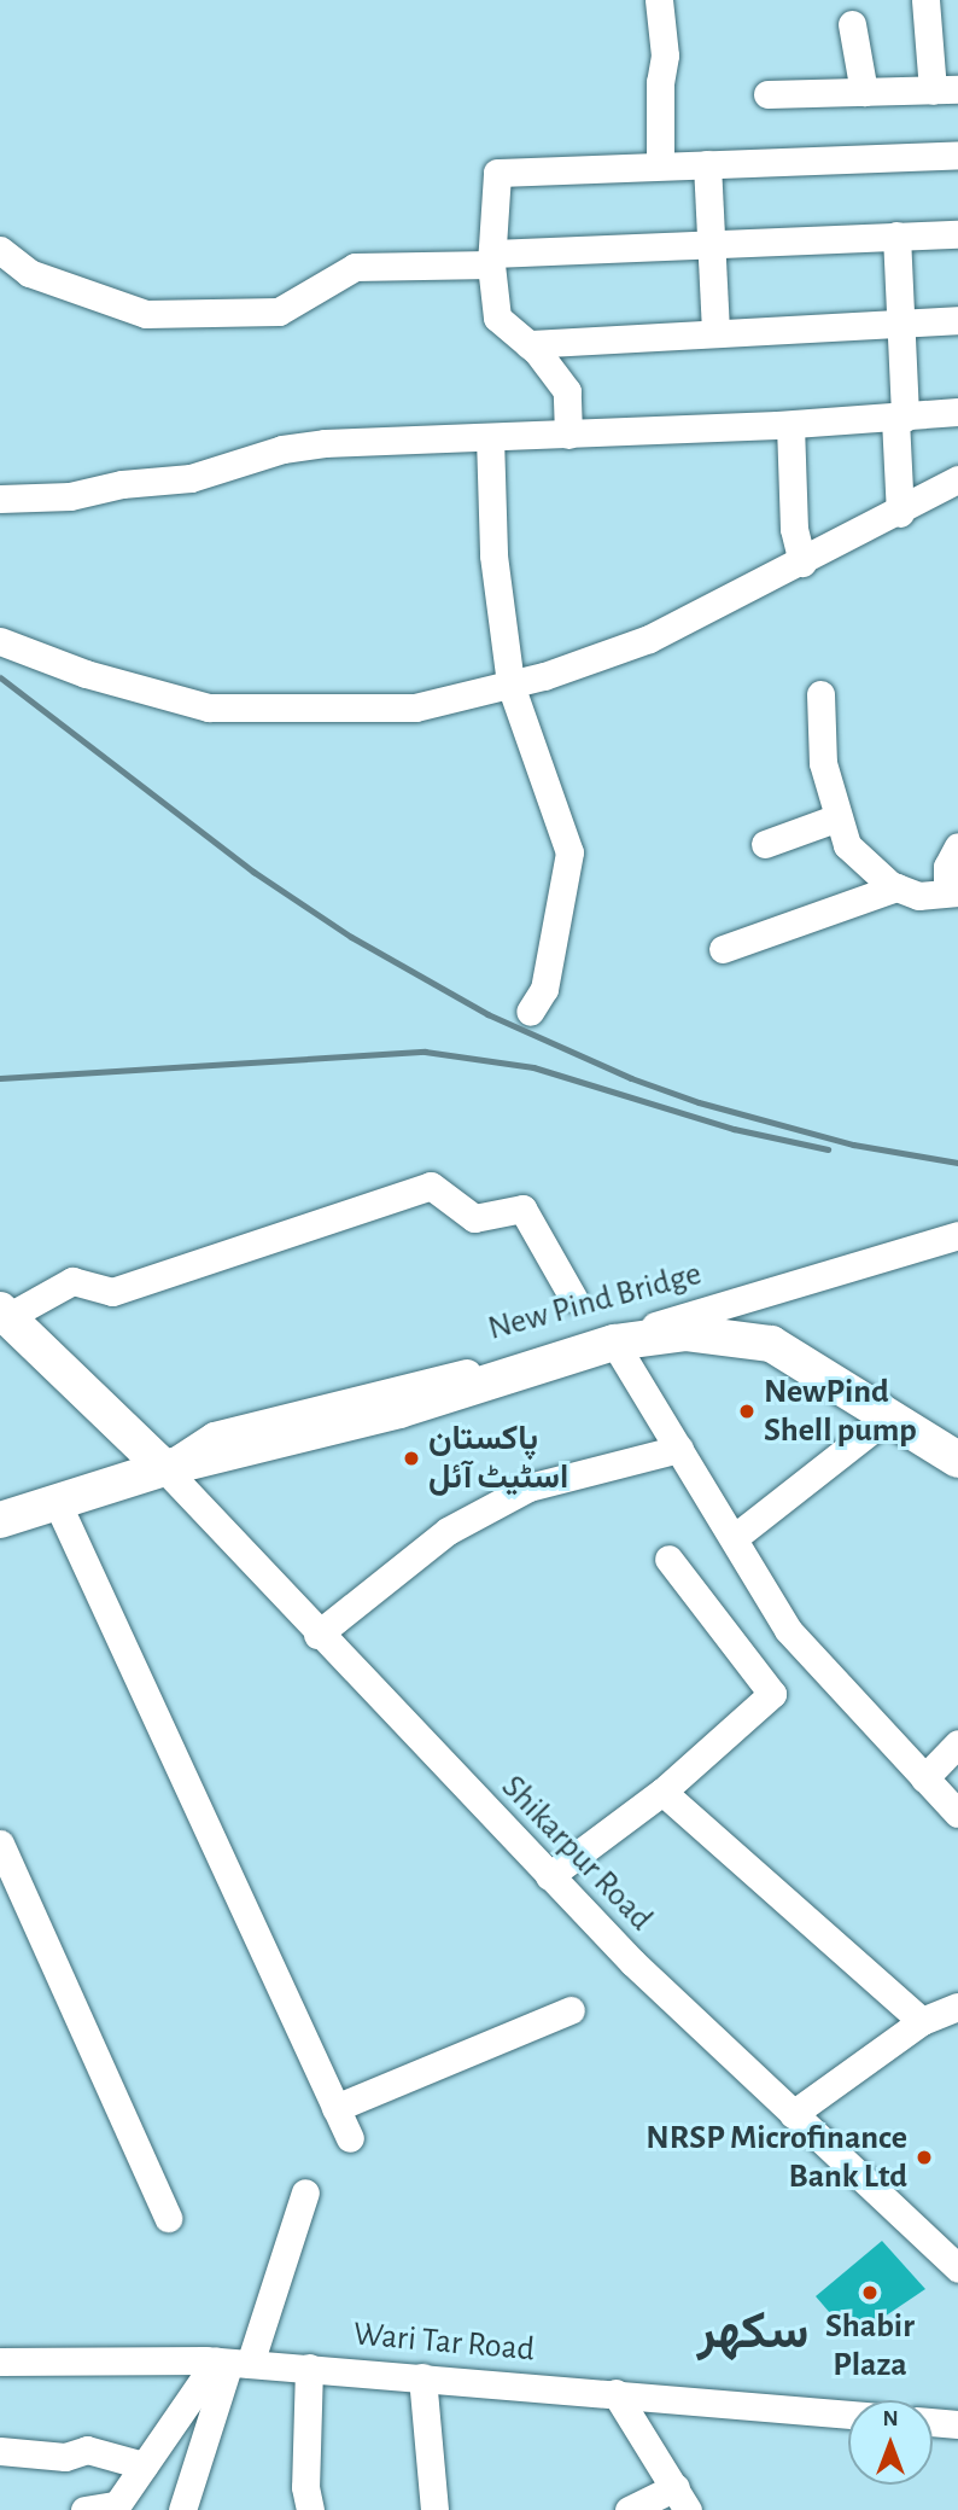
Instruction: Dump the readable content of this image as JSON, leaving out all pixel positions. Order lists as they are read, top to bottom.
{
  "streets": {
    "street": ["New Pind Bridge", "Shikarpur Road", "Wari Tar Road"]
  },
  "crossings": [
    ["New Pind Bridge", "Shikarpur Road"]
  ],
  "districts": ["سکھر"],
  "places": [
    "NewPind Shell pump",
    "پاکستان اسٹیٹ آئل",
    "NRSP Microfinance Bank Ltd",
    "Shabir Plaza"
  ],
  "north": "top"
}
